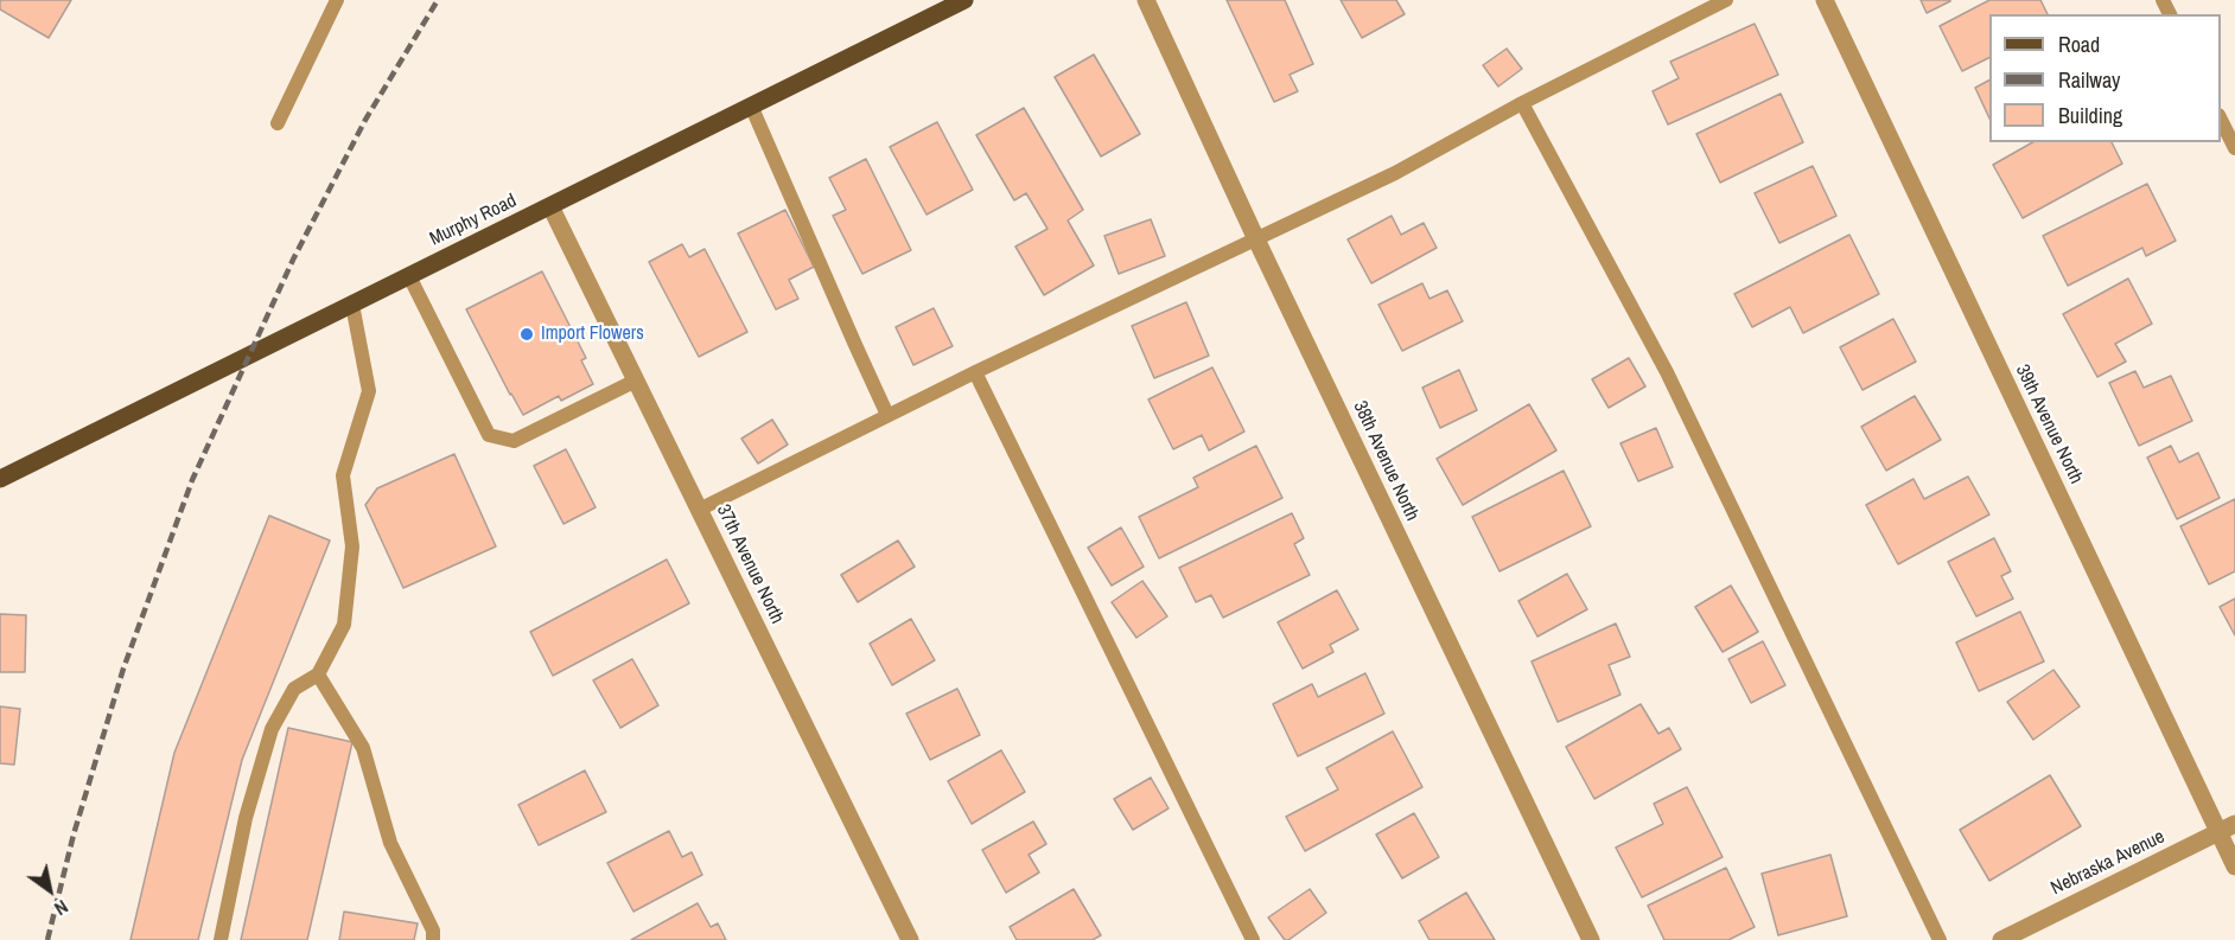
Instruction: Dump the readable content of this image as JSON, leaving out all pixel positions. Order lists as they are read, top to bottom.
{
  "streets": {
    "main road": ["Murphy Road"],
    "street": [
      "39th Avenue North",
      "38th Avenue North",
      "37th Avenue North",
      "Nebraska Avenue"
    ]
  },
  "crossings": [
    ["Murphy Road", "37th Avenue North"],
    ["39th Avenue North", "Nebraska Avenue"]
  ],
  "places": ["Import Flowers"],
  "legend": ["Road", "Railway", "Building"],
  "north": "bottom right"
}
